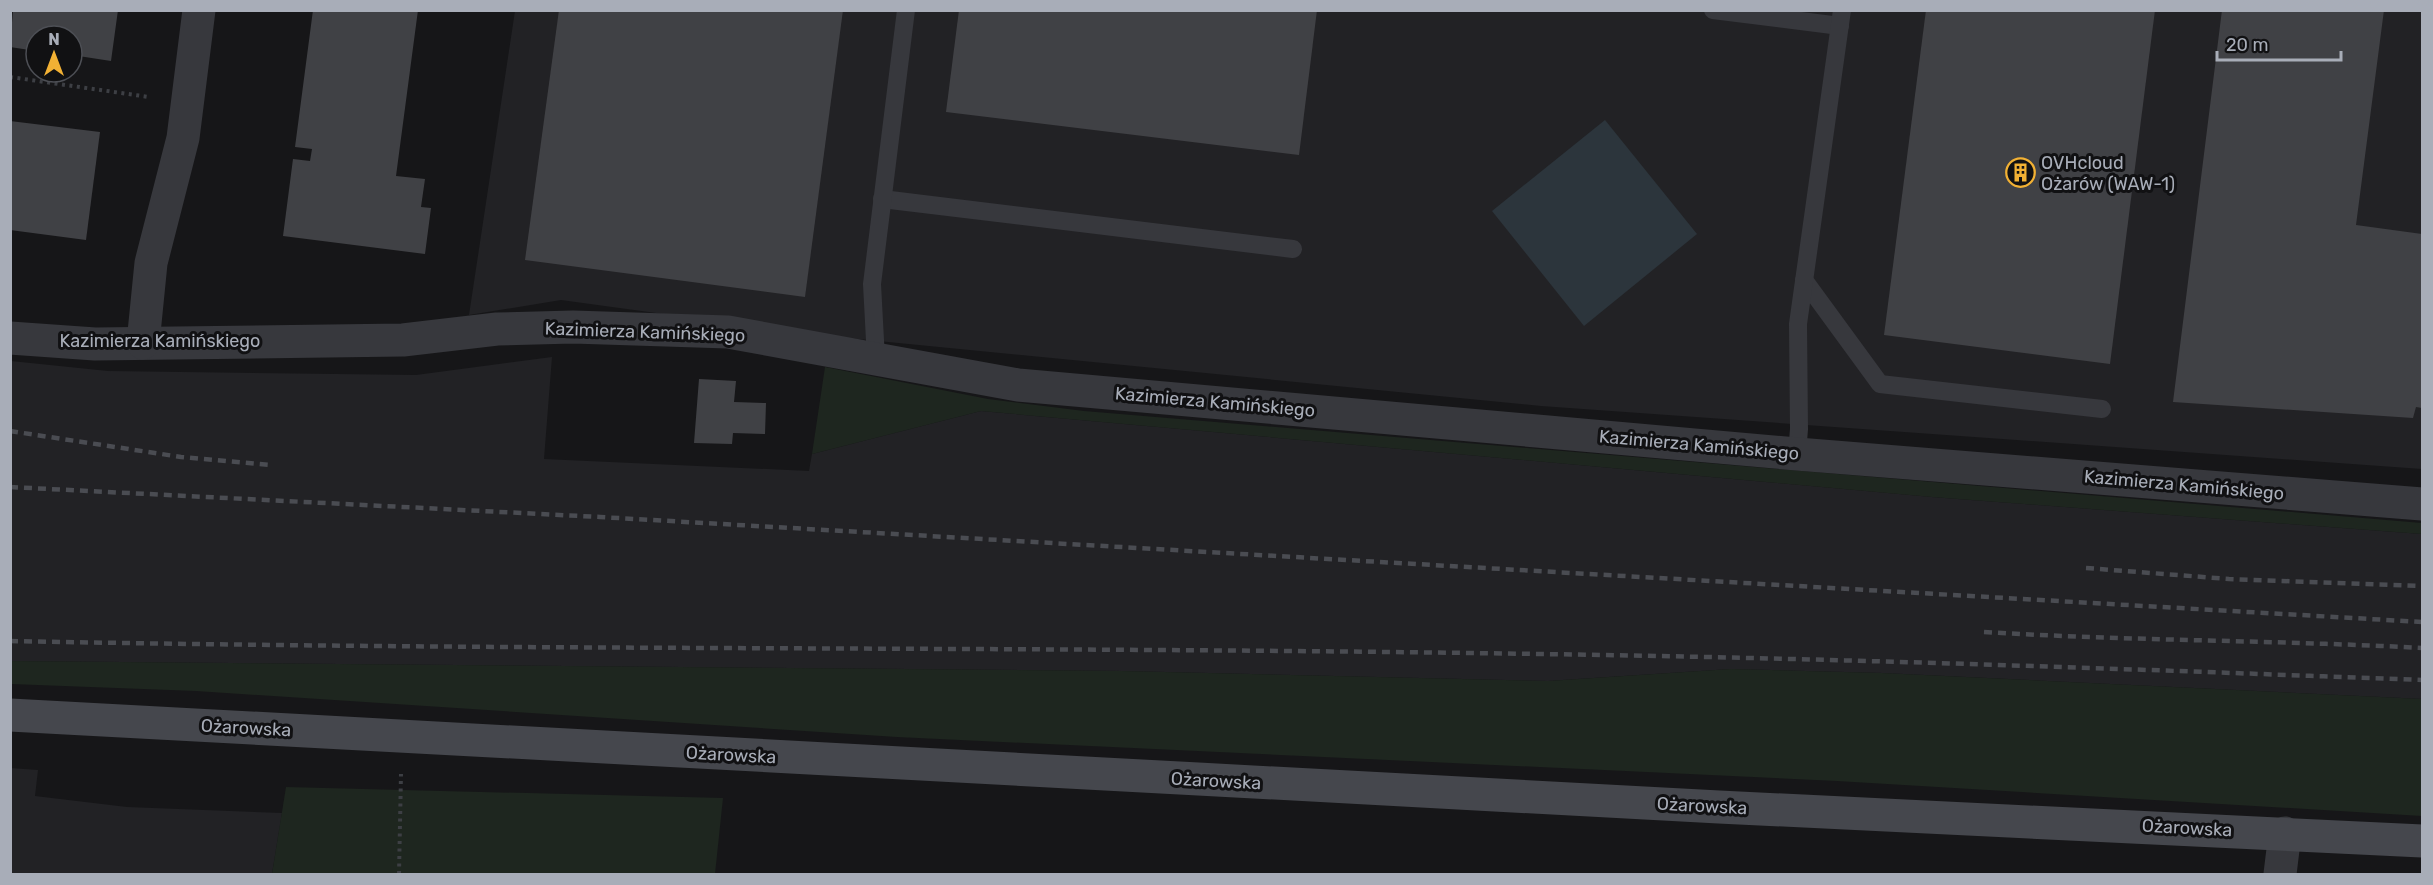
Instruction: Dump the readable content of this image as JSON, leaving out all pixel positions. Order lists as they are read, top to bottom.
{
  "streets": {
    "main road": ["Ożarowska"],
    "street": ["Kazimierza Kamińskiego"]
  },
  "places": {
    "building": ["OVHcloud Ożarów (WAW-1)"]
  },
  "scale_bar": "20 m",
  "north": "top"
}
